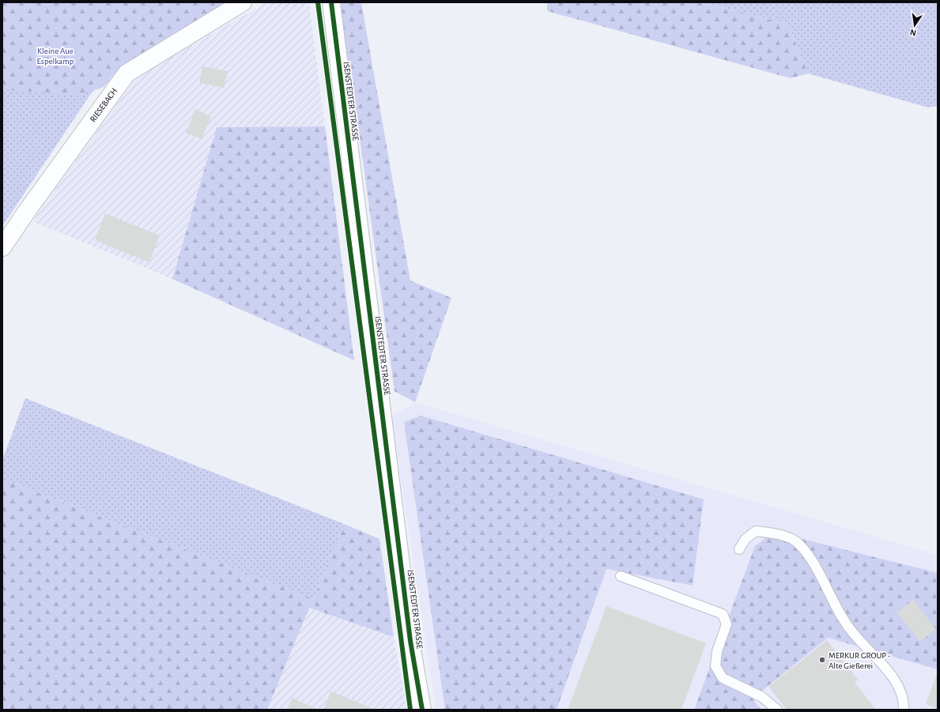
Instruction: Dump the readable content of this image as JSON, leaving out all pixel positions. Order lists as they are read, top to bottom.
{
  "streets": {
    "main road": ["ISENSTEDTER STRASSE", "RIESEBACH"]
  },
  "parks": ["Kleine Aue Espelkamp"],
  "places": ["MERKUR GROUP - Alte Gießerei"],
  "north": "bottom"
}
